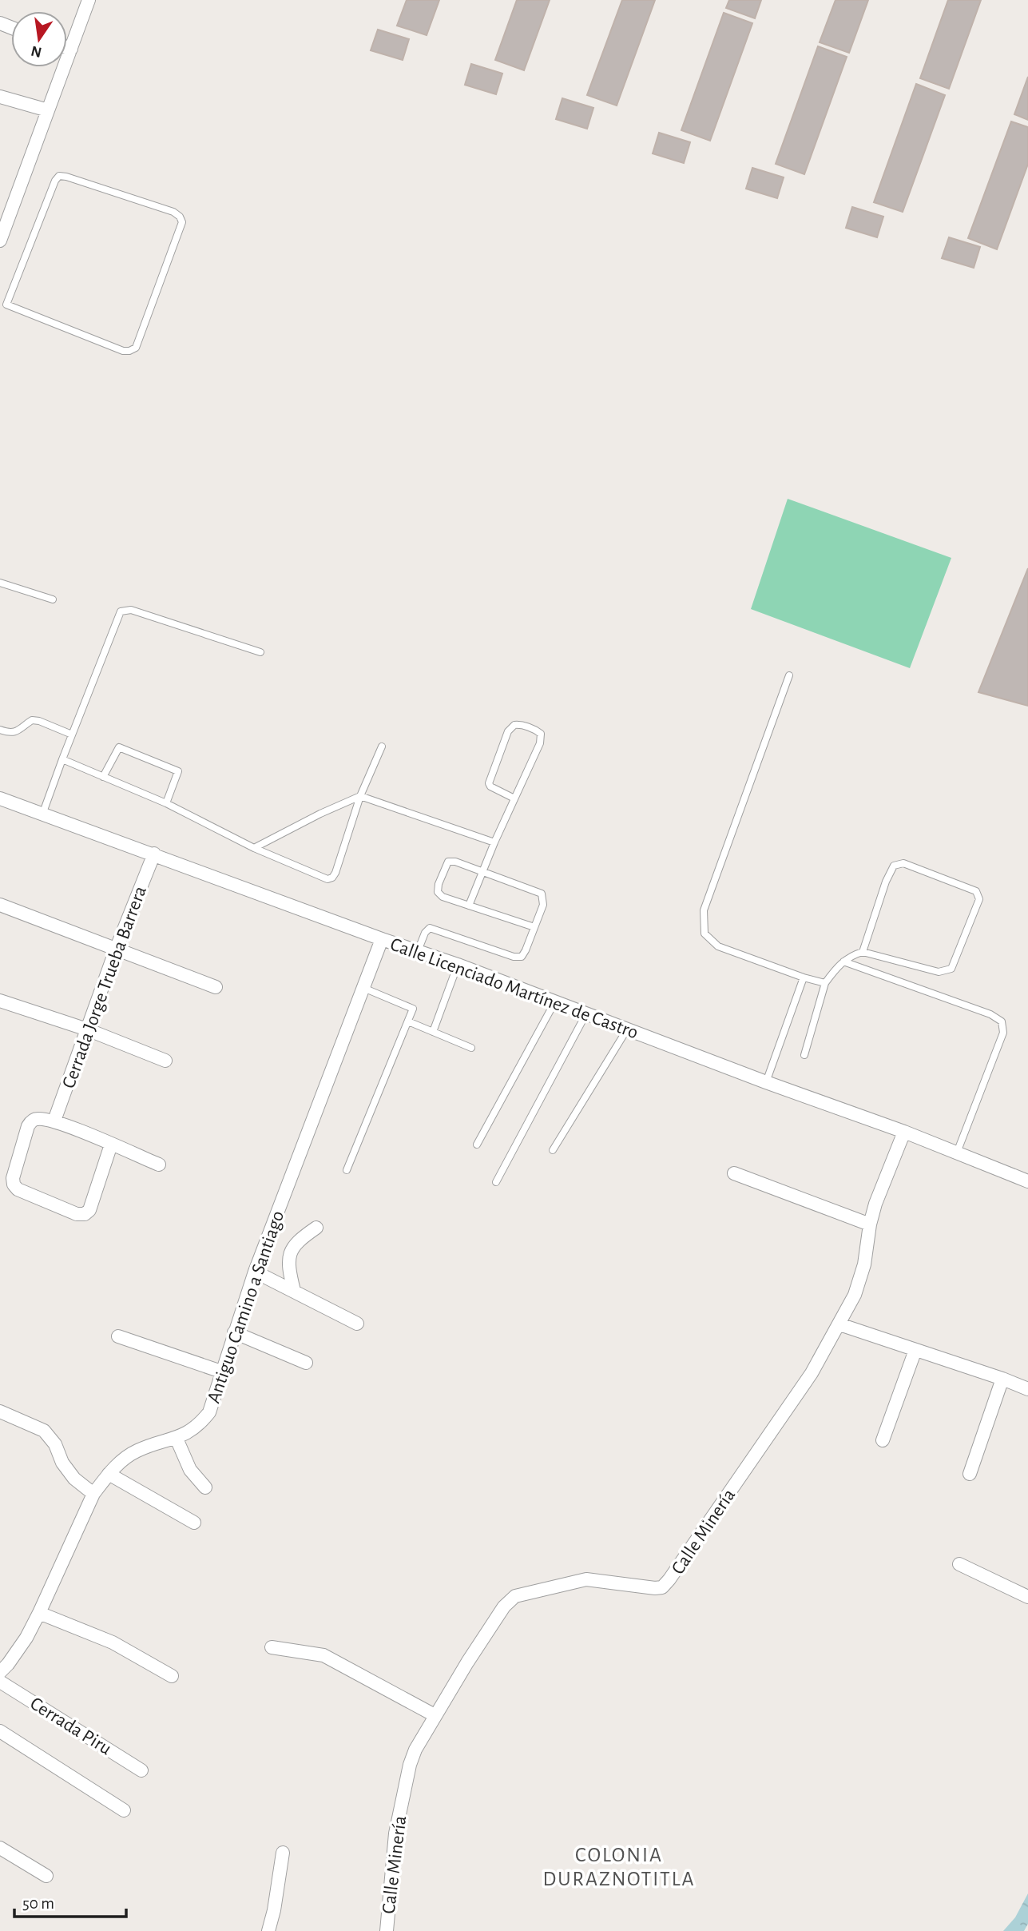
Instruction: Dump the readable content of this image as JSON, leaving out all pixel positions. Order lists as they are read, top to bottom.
{
  "streets": {
    "street": [
      "Cerrada Jorge Trueba Barrera",
      "Calle Licenciado Martínez de Castro",
      "Antiguo Camino a Santiago",
      "Calle Minería",
      "Cerrada Piru"
    ]
  },
  "crossings": [
    ["Cerrada Jorge Trueba Barrera", "Calle Licenciado Martínez de Castro"],
    ["Calle Licenciado Martínez de Castro", "Antiguo Camino a Santiago"],
    ["Calle Licenciado Martínez de Castro", "Calle Minería"]
  ],
  "districts": ["COLONIA DURAZNOTITLA"],
  "scale_bar": "50 m",
  "north": "bottom"
}
